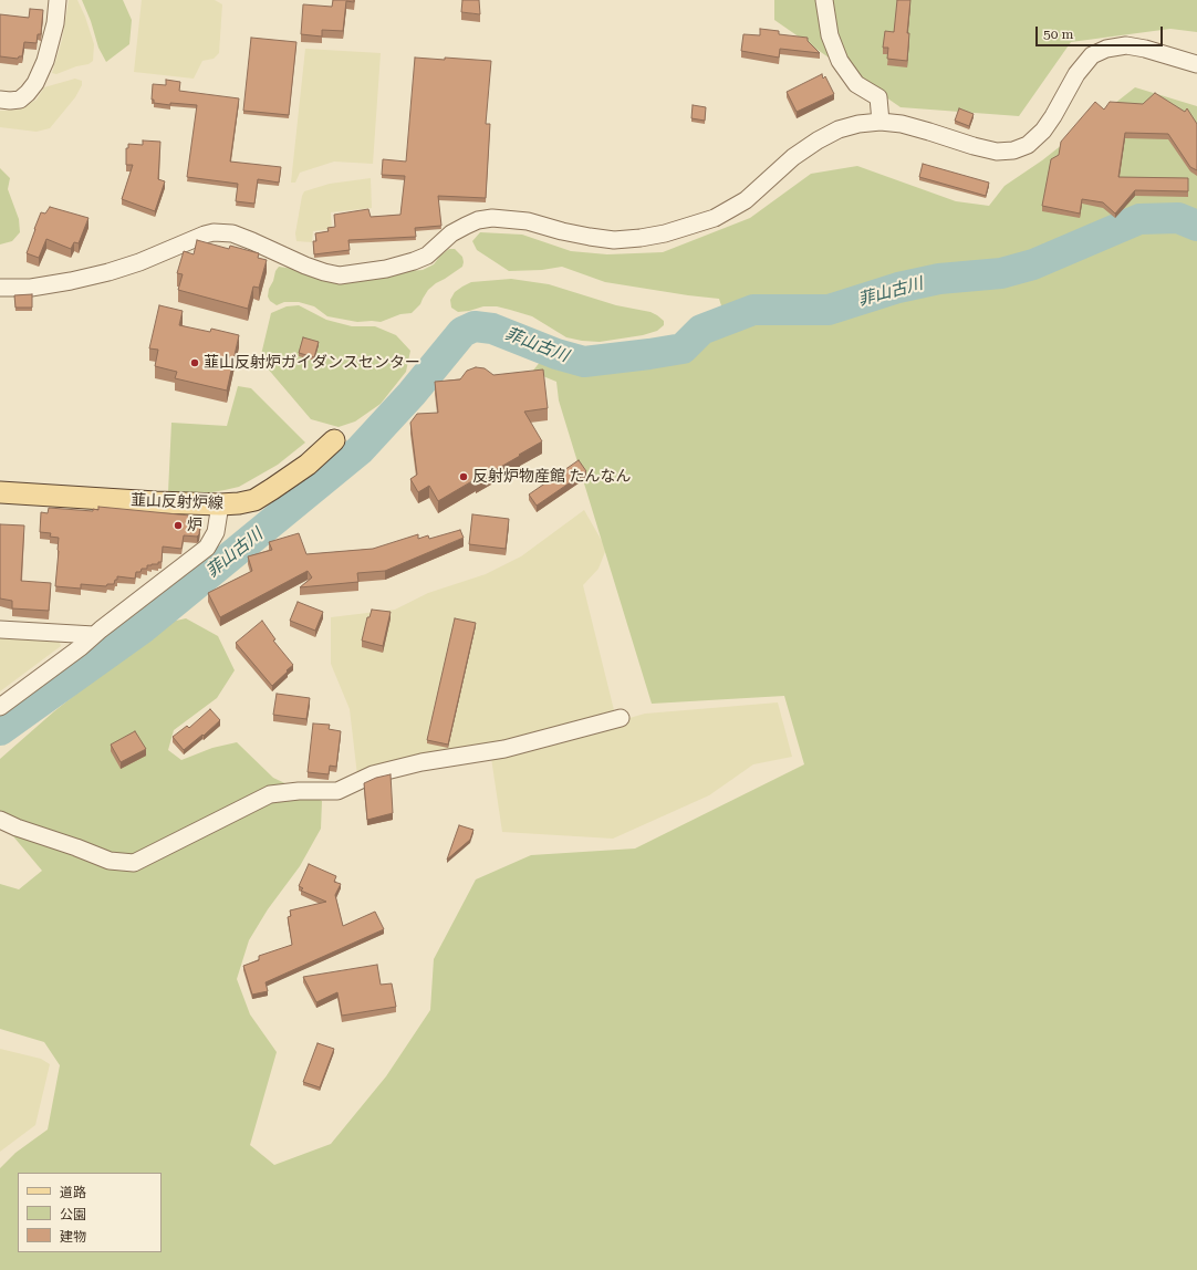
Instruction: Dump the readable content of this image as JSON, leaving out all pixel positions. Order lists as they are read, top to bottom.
{
  "streets": {
    "main road": ["韮山反射炉線"]
  },
  "water": ["菲山古川"],
  "places": ["韮山反射炉ガイダンスセンター", "反射炉物産館 たんなん", "炉"],
  "legend": ["道路", "公園", "建物"],
  "scale_bar": "50 m"
}
